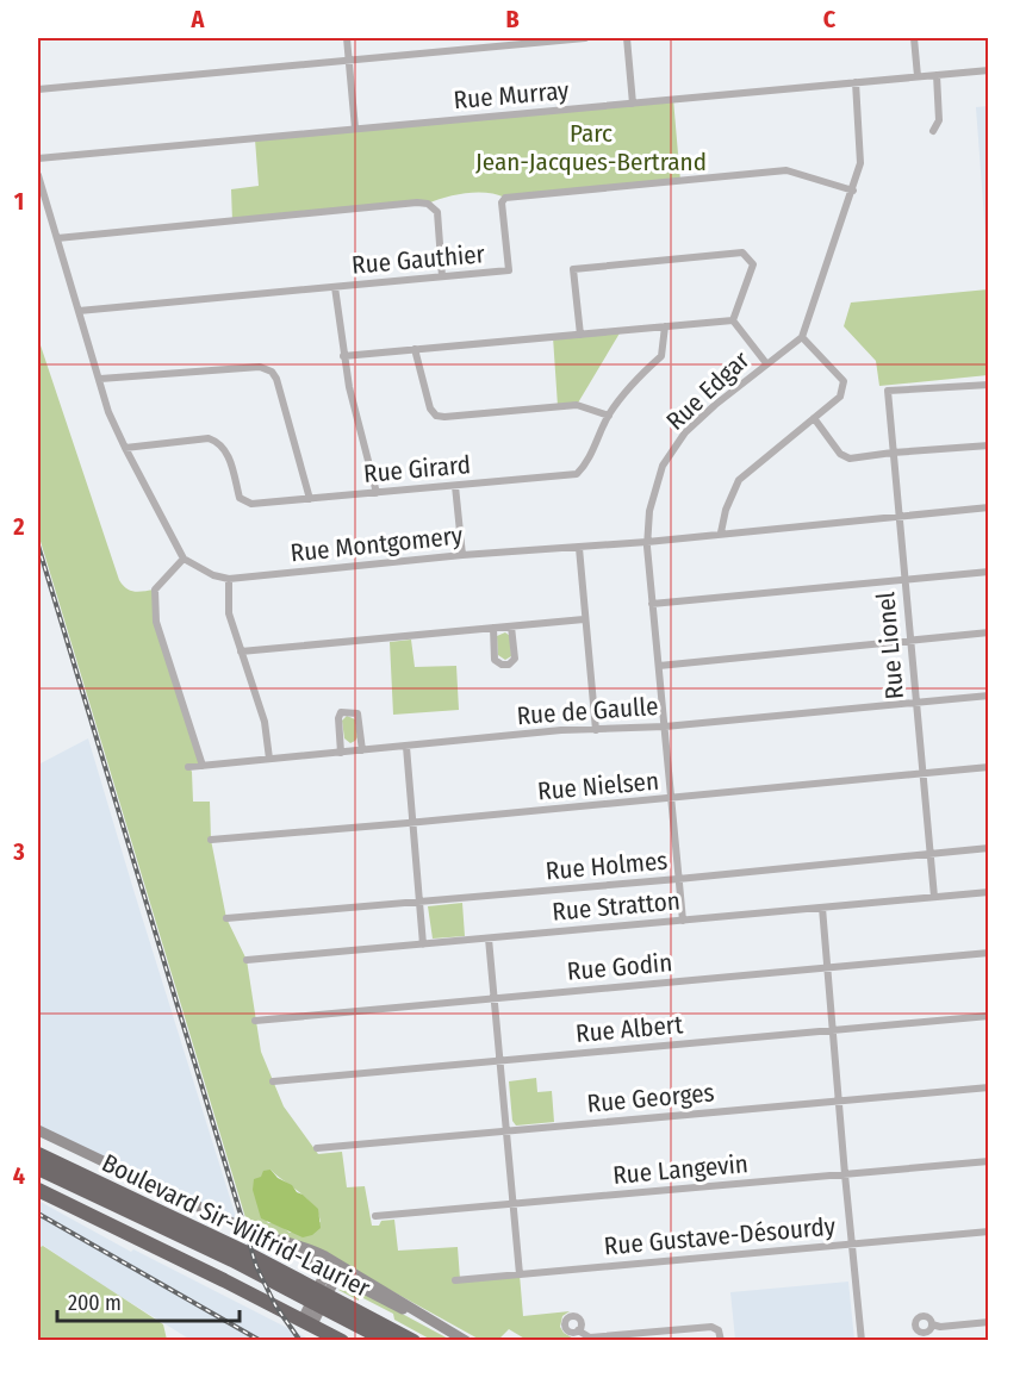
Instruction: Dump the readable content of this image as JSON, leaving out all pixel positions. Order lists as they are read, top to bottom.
{
  "streets": {
    "highway": ["Boulevard Sir-Wilfrid-Laurier"],
    "street": [
      "Rue Murray",
      "Rue Gauthier",
      "Rue Edgar",
      "Rue Girard",
      "Rue Montgomery",
      "Rue Lionel",
      "Rue de Gaulle",
      "Rue Nielsen",
      "Rue Holmes",
      "Rue Stratton",
      "Rue Godin",
      "Rue Albert",
      "Rue Georges",
      "Rue Langevin",
      "Rue Gustave-Désourdy"
    ]
  },
  "crossings": [
    ["Rue Edgar", "Rue Montgomery"],
    ["Rue Edgar", "Rue de Gaulle"],
    ["Rue Edgar", "Rue Nielsen"],
    ["Rue Edgar", "Rue Holmes"],
    ["Rue Edgar", "Rue Stratton"],
    ["Rue Montgomery", "Rue Lionel"],
    ["Rue Lionel", "Rue de Gaulle"],
    ["Rue Lionel", "Rue Nielsen"],
    ["Rue Lionel", "Rue Holmes"],
    ["Rue Lionel", "Rue Stratton"]
  ],
  "parks": ["Parc Jean-Jacques-Bertrand"],
  "scale_bar": "200 m",
  "grid": {
    "columns": ["A", "B", "C"],
    "rows": [
      "1",
      "2",
      "3",
      "4"
    ]
  }
}
